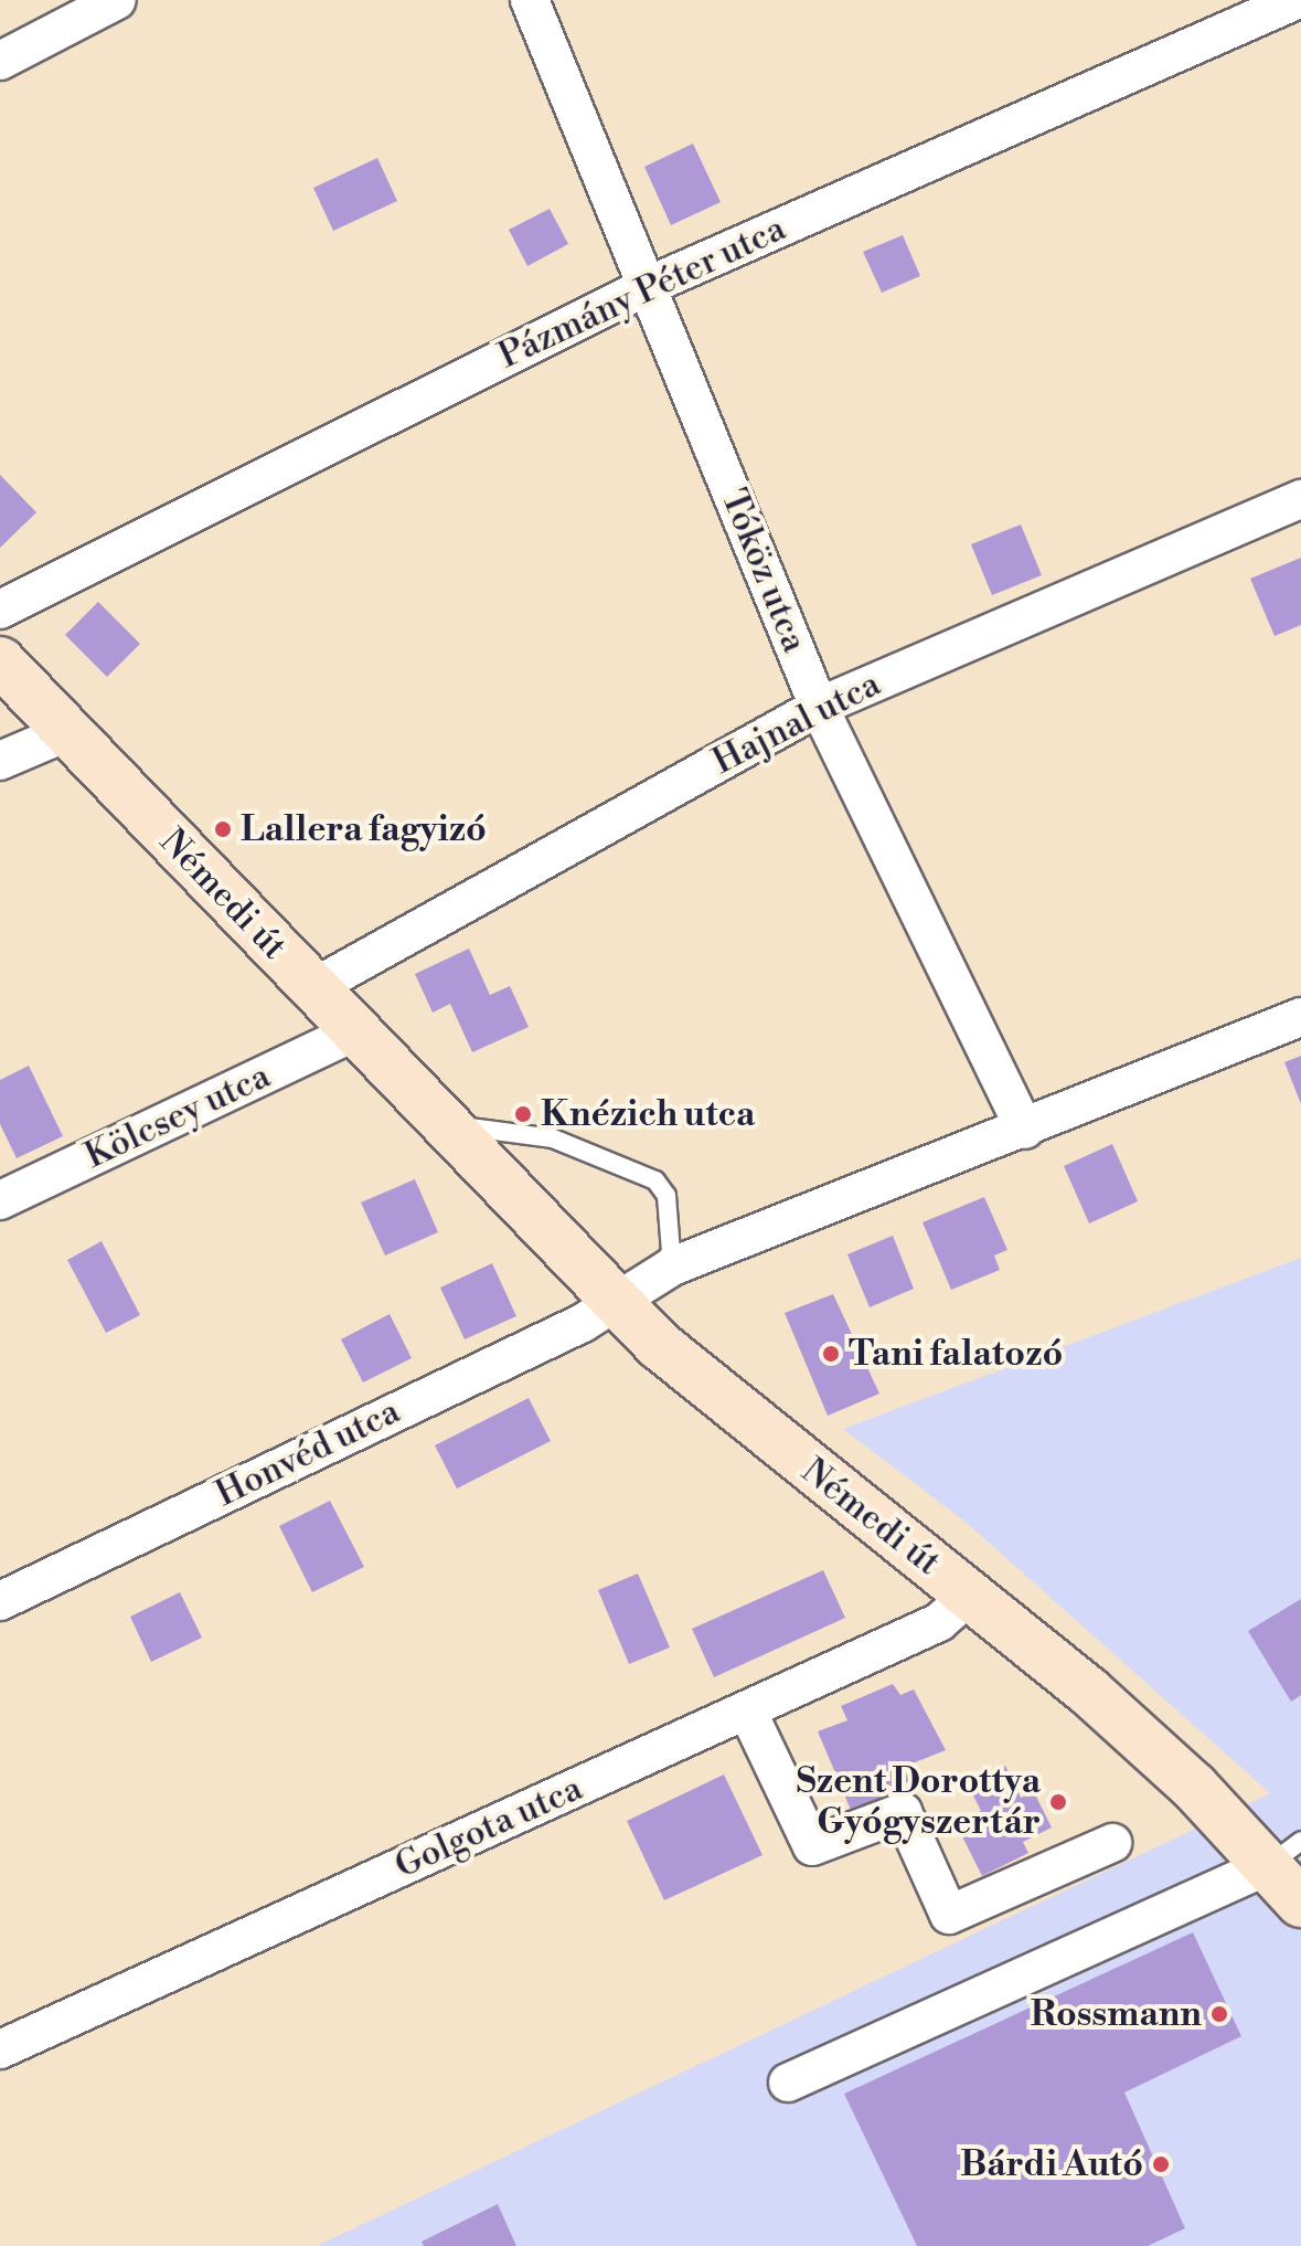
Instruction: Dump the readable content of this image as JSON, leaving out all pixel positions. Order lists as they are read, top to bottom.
{
  "streets": {
    "main road": ["Némedi út"],
    "street": [
      "Pázmány Péter utca",
      "Tóköz utca",
      "Hajnal utca",
      "Kölcsey utca",
      "Honvéd utca",
      "Golgota utca"
    ]
  },
  "crossings": [
    ["Pázmány Péter utca", "Tóköz utca"],
    ["Tóköz utca", "Hajnal utca"],
    ["Hajnal utca", "Némedi út"],
    ["Némedi út", "Kölcsey utca"],
    ["Némedi út", "Honvéd utca"],
    ["Némedi út", "Golgota utca"]
  ],
  "places": [
    "Lallera fagyizó",
    "Knézich utca",
    "Tani falatozó",
    "Szent Dorottya Gyógyszertár",
    "Rossmann",
    "Bárdi Autó"
  ]
}
